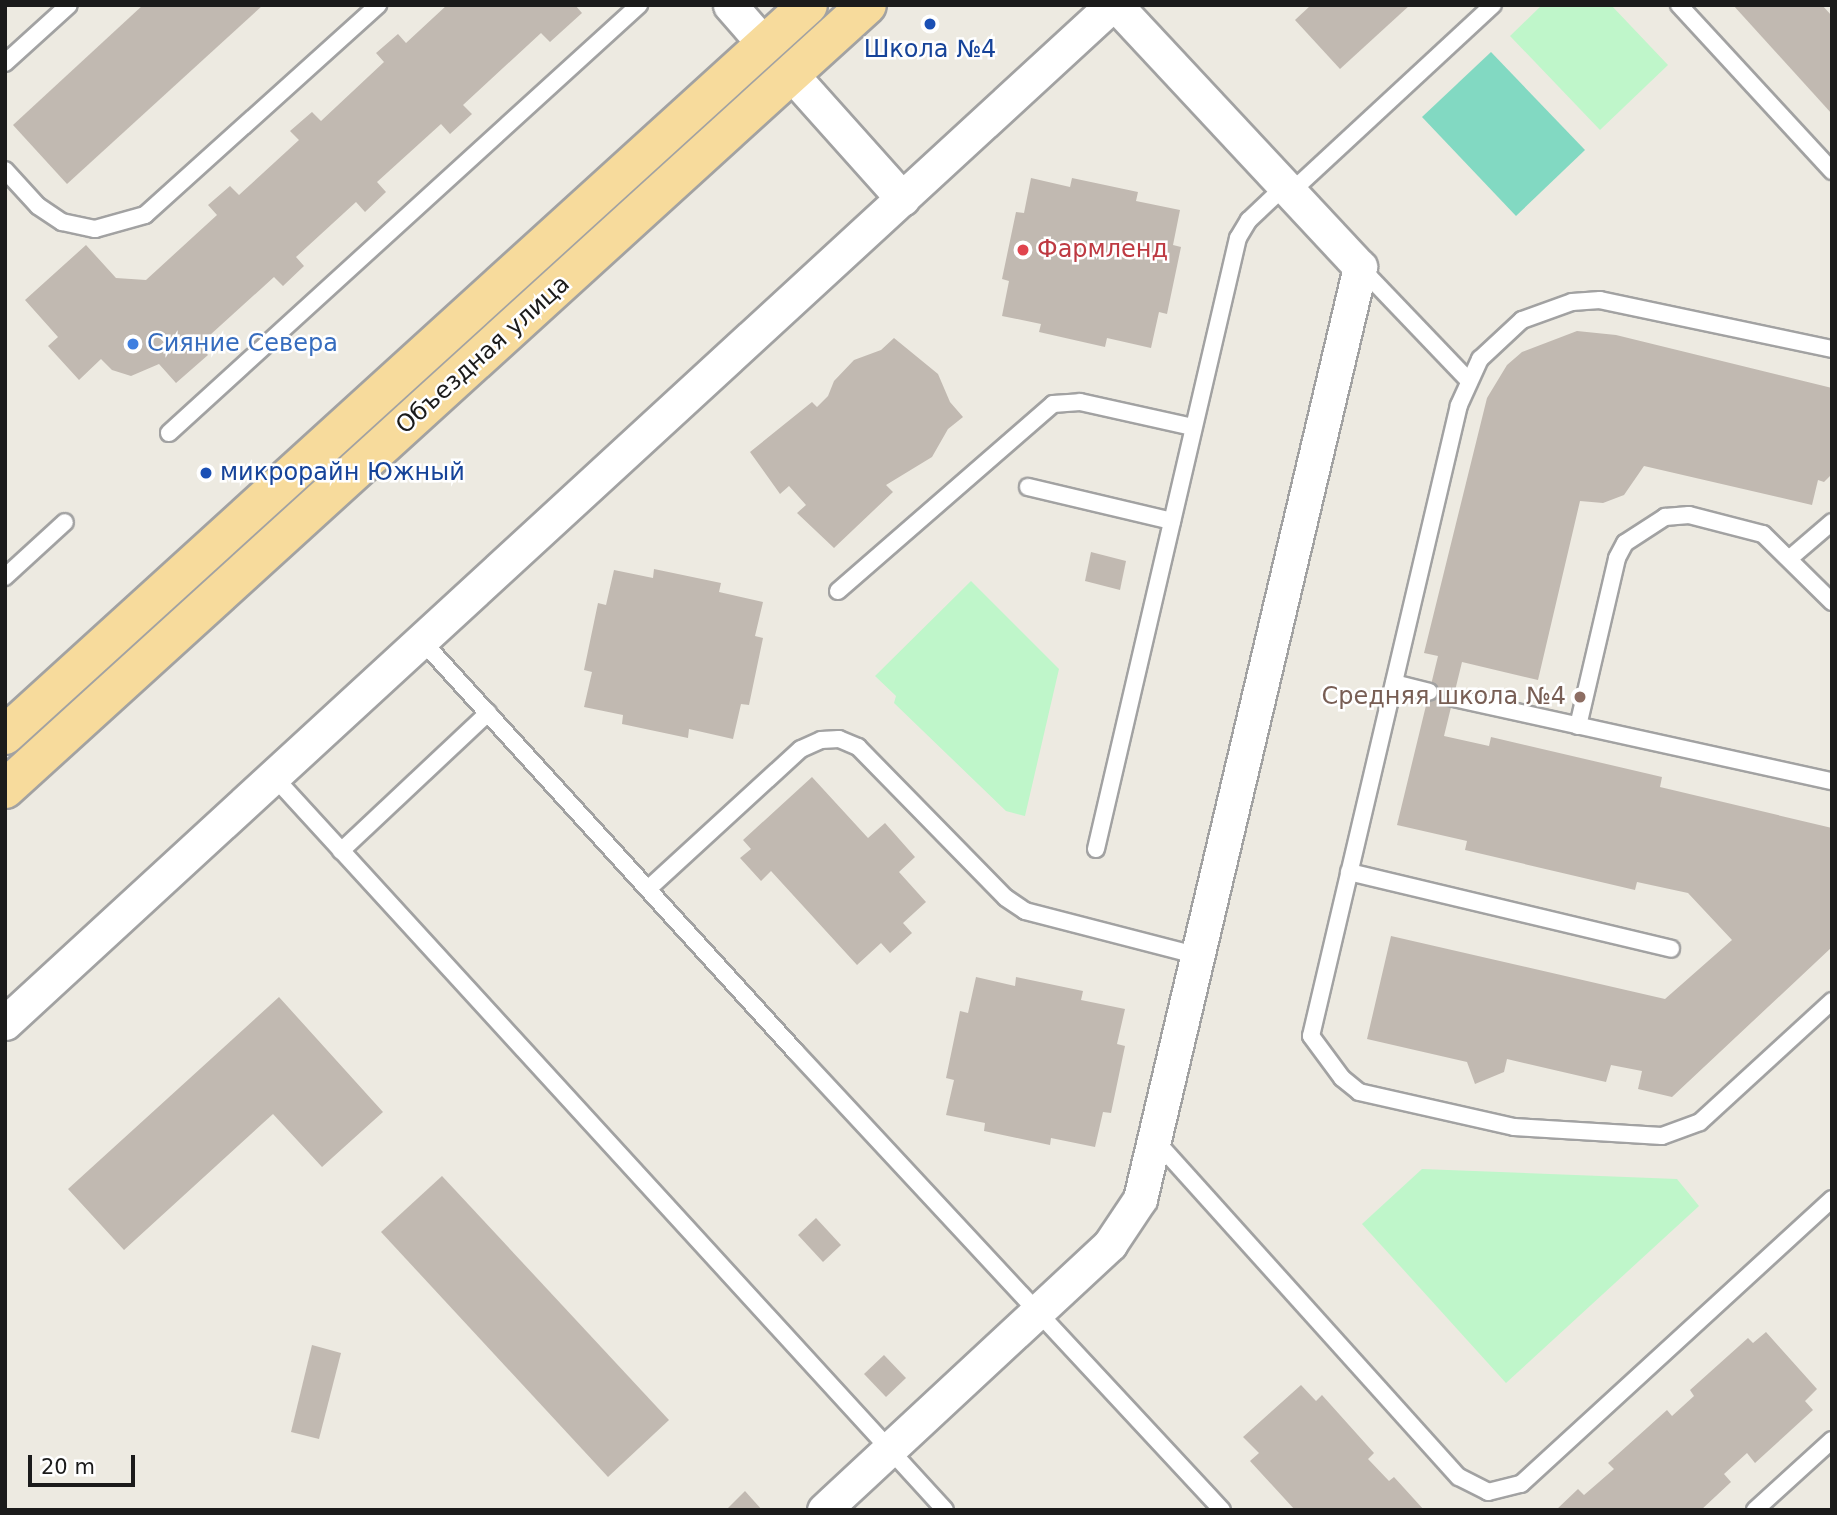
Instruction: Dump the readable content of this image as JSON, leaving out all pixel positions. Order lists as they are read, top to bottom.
{
  "streets": {
    "main road": ["Объездная улица"]
  },
  "places": [
    "Школа №4",
    "Фармленд",
    "Сияние Севера",
    "микрорайн Южный",
    "Средняя школа №4"
  ],
  "scale_bar": "20 m"
}
